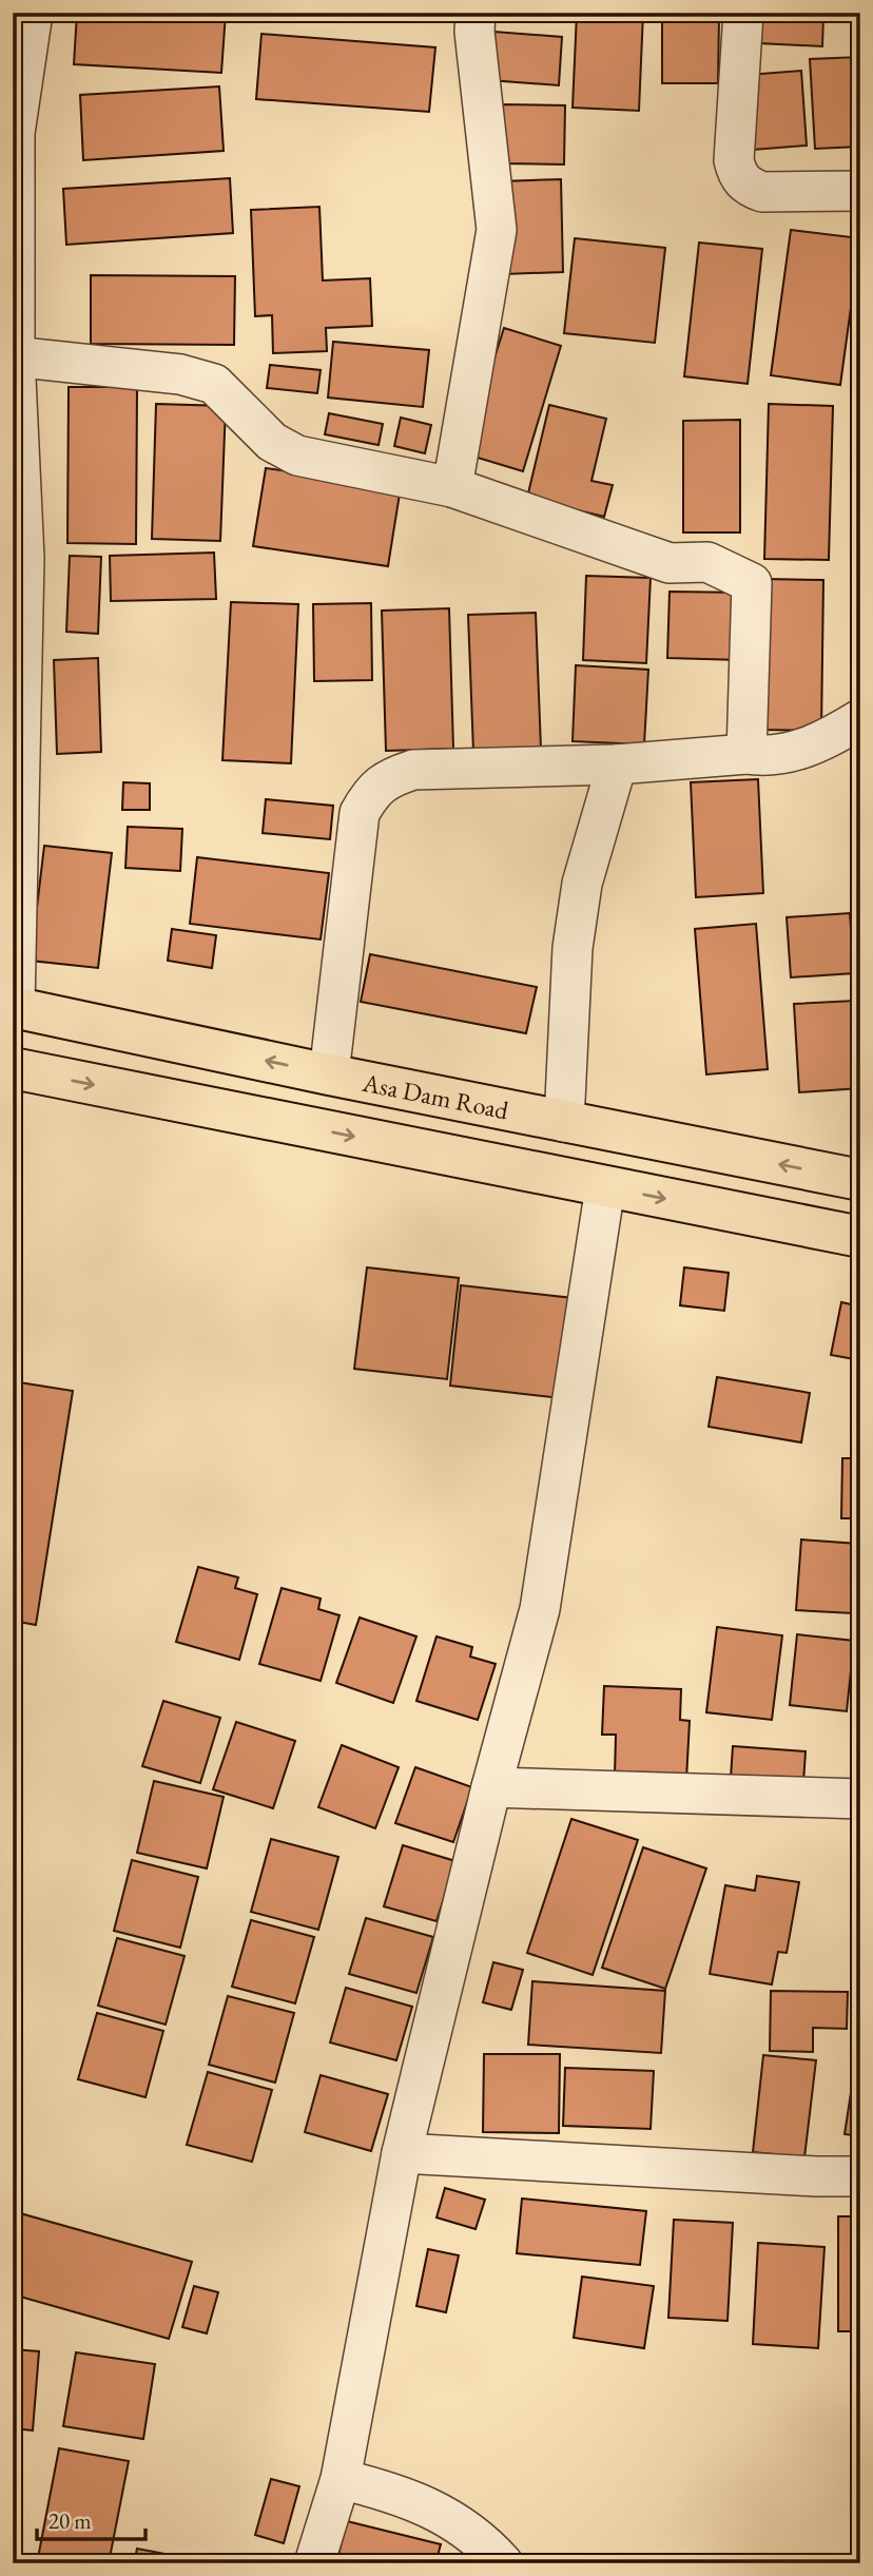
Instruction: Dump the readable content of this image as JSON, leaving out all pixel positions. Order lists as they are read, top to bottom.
{
  "streets": {
    "main road": ["Asa Dam Road"]
  },
  "scale_bar": "20 m"
}
